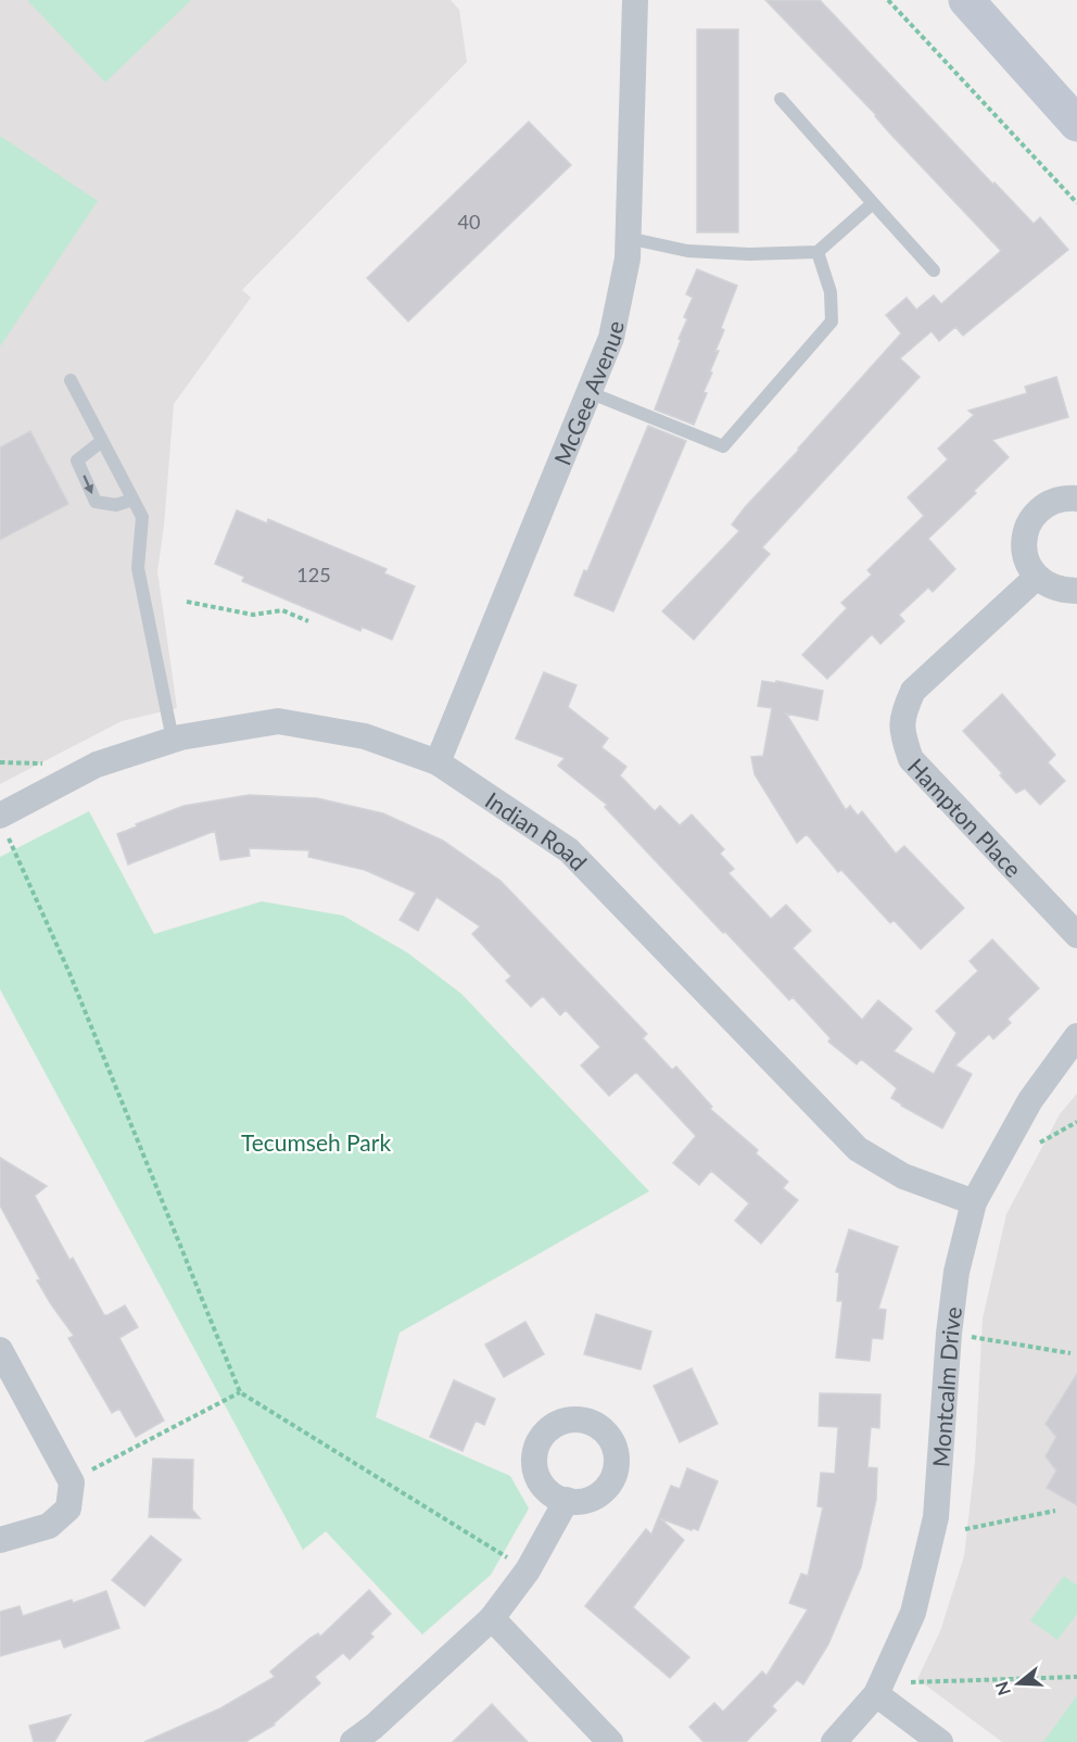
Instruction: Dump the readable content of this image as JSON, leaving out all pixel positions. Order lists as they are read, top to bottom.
{
  "streets": {
    "street": [
      "McGee Avenue",
      "Hampton Place",
      "Indian Road",
      "Montcalm Drive"
    ]
  },
  "crossings": [
    ["McGee Avenue", "Indian Road"],
    ["Indian Road", "Montcalm Drive"]
  ],
  "parks": ["Tecumseh Park"],
  "house_numbers": ["40", "125"],
  "north": "left"
}
